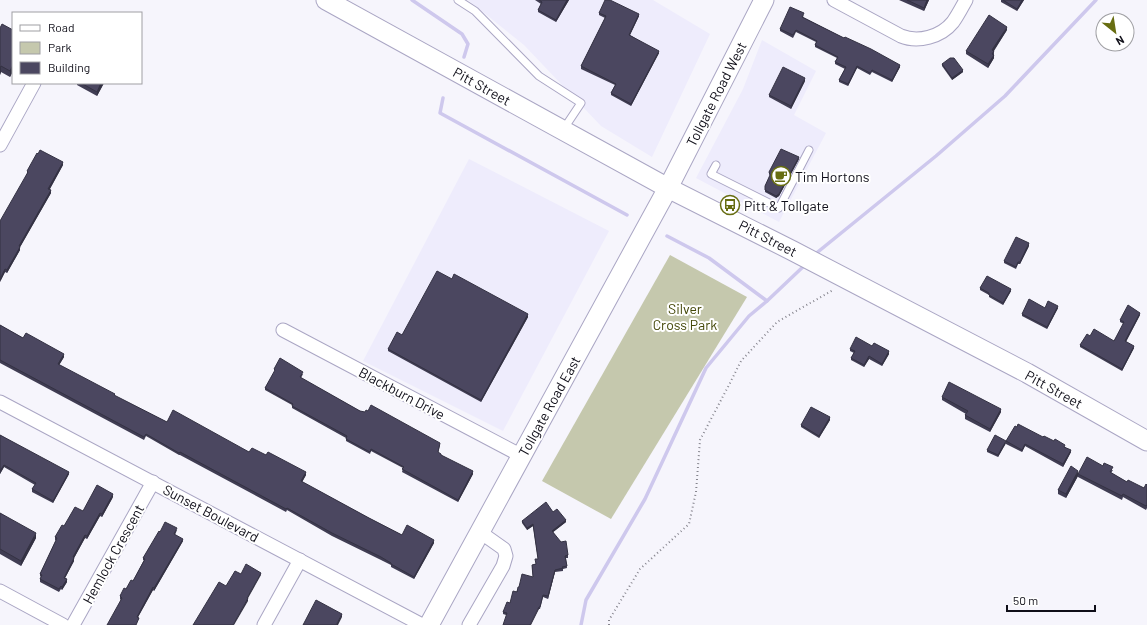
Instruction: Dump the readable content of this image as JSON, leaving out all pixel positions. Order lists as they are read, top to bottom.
{
  "streets": {
    "street": [
      "Pitt Street",
      "Tollgate Road West",
      "Blackburn Drive",
      "Tollgate Road East",
      "Sunset Boulevard",
      "Hemlock Crescent"
    ]
  },
  "crossings": [
    ["Pitt Street", "Tollgate Road West"],
    ["Pitt Street", "Tollgate Road East"],
    ["Tollgate Road West", "Tollgate Road East"],
    ["Blackburn Drive", "Tollgate Road East"],
    ["Tollgate Road East", "Sunset Boulevard"],
    ["Sunset Boulevard", "Hemlock Crescent"]
  ],
  "parks": ["Silver Cross Park"],
  "places": {
    "cafe": ["Tim Hortons"],
    "bus stop": ["Pitt & Tollgate"]
  },
  "legend": ["Road", "Park", "Building"],
  "scale_bar": "50 m",
  "north": "bottom right"
}
